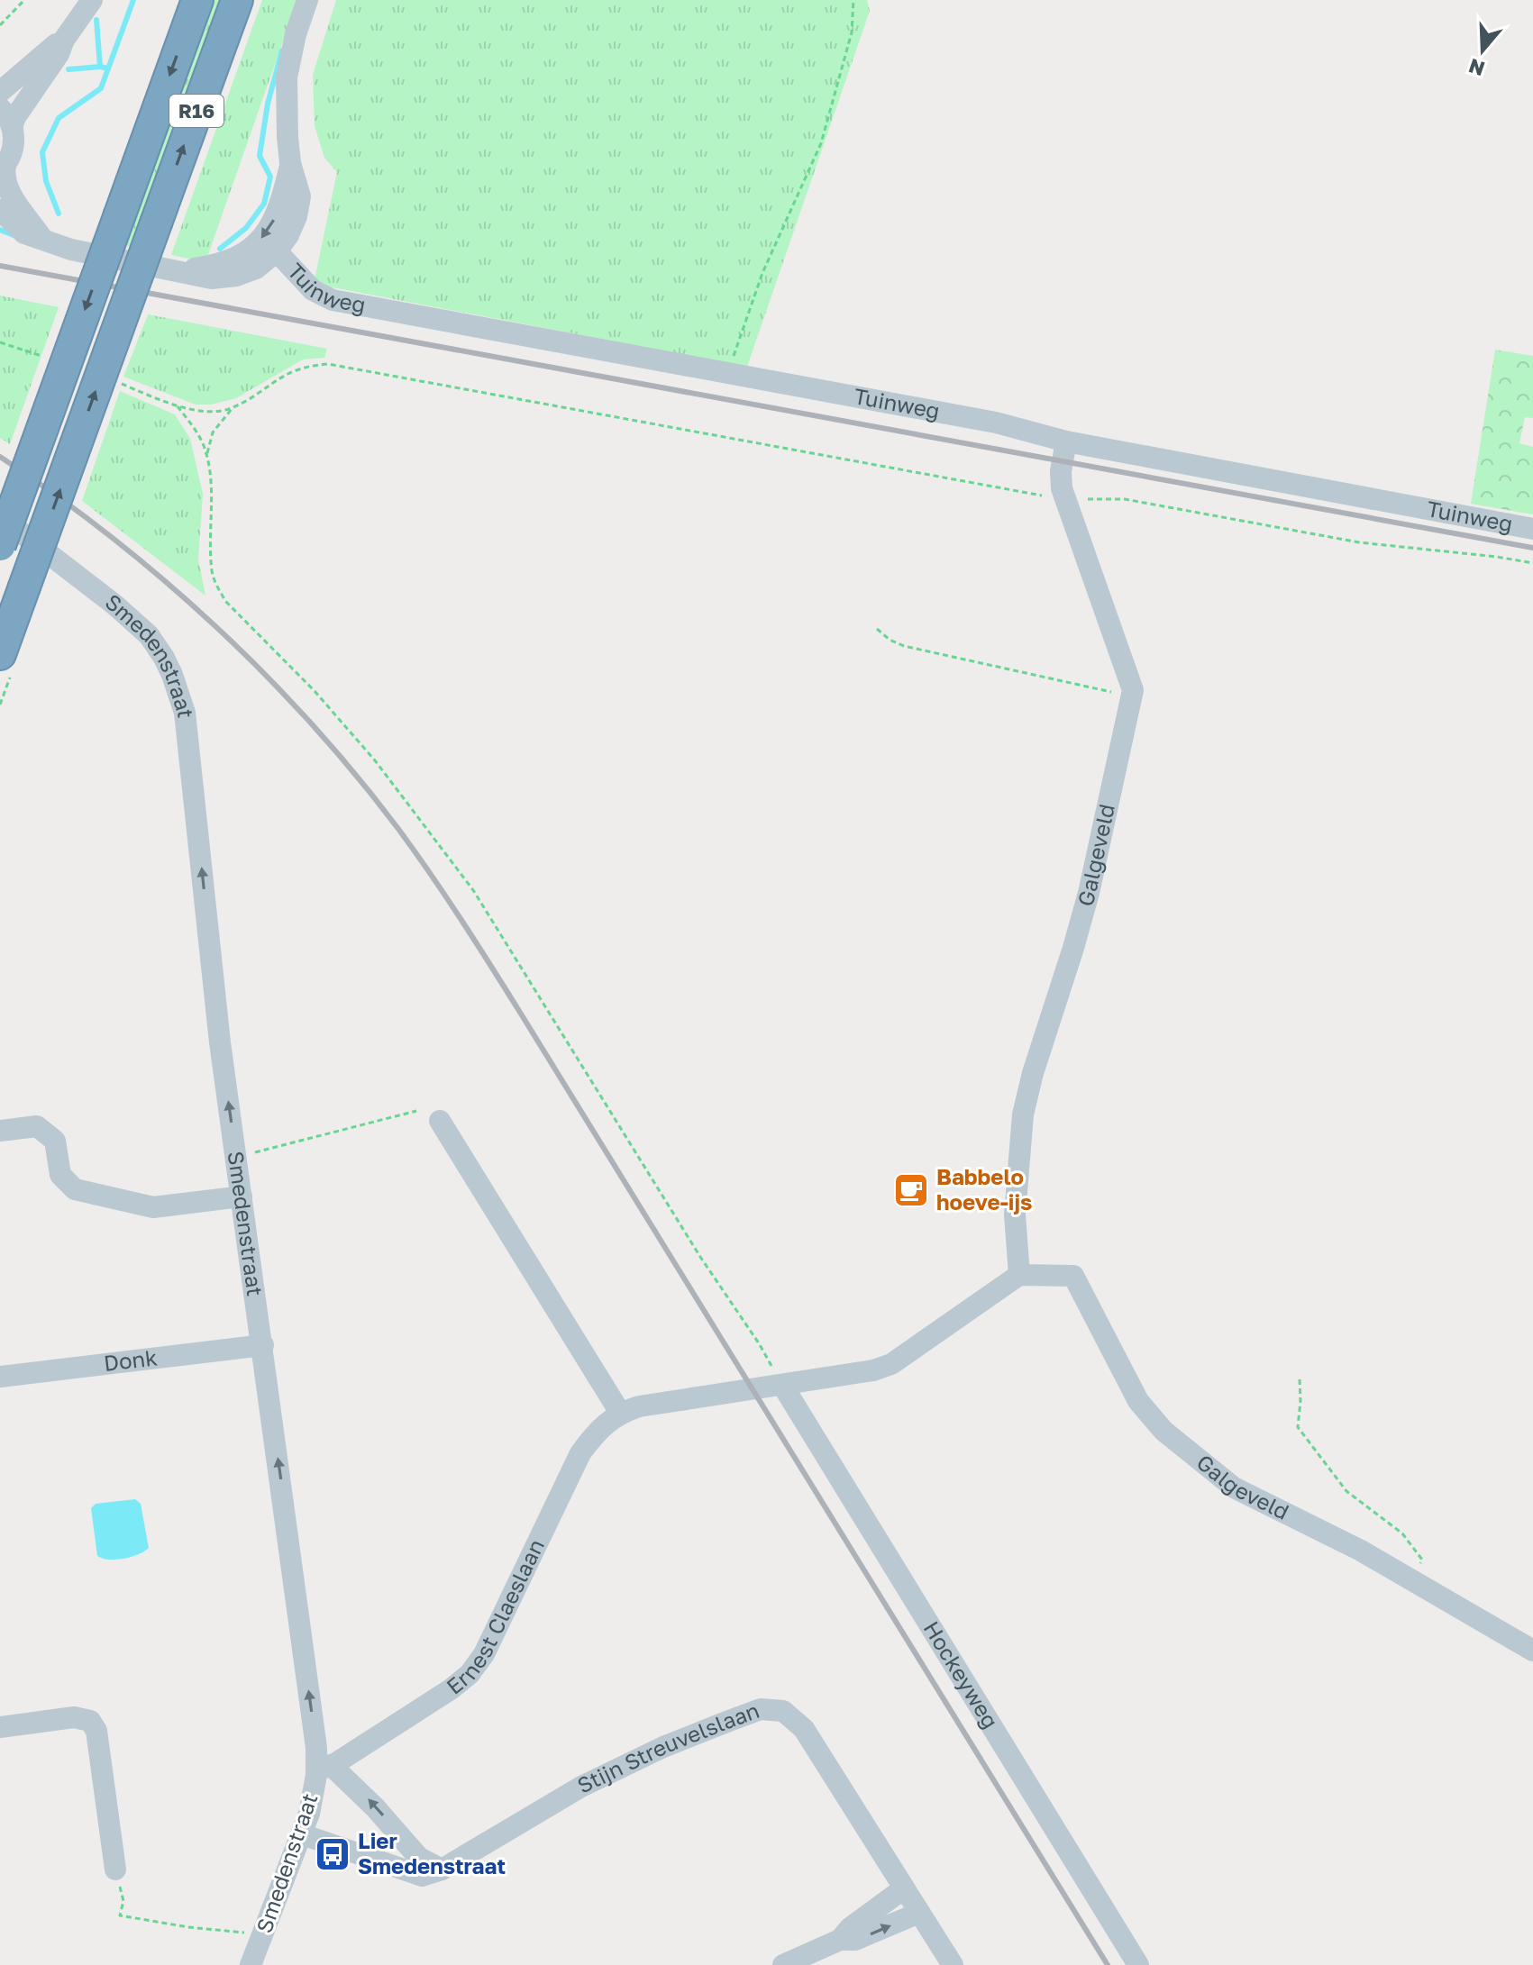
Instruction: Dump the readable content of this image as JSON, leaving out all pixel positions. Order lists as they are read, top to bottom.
{
  "streets": {
    "highway": ["R16"],
    "street": [
      "Tuinweg",
      "Smedenstraat",
      "Galgeveld",
      "Donk",
      "Ernest Claeslaan",
      "Hockeyweg",
      "Stijn Streuvelslaan"
    ]
  },
  "crossings": [
    ["R16", "Smedenstraat"],
    ["Tuinweg", "Galgeveld"],
    ["Smedenstraat", "Donk"],
    ["Smedenstraat", "Ernest Claeslaan"],
    ["Smedenstraat", "Stijn Streuvelslaan"],
    ["Ernest Claeslaan", "Hockeyweg"]
  ],
  "one_way": ["Smedenstraat"],
  "places": {
    "cafe": ["Babbelo hoeve-ijs"],
    "bus stop": ["Lier Smedenstraat"]
  },
  "north": "bottom"
}
